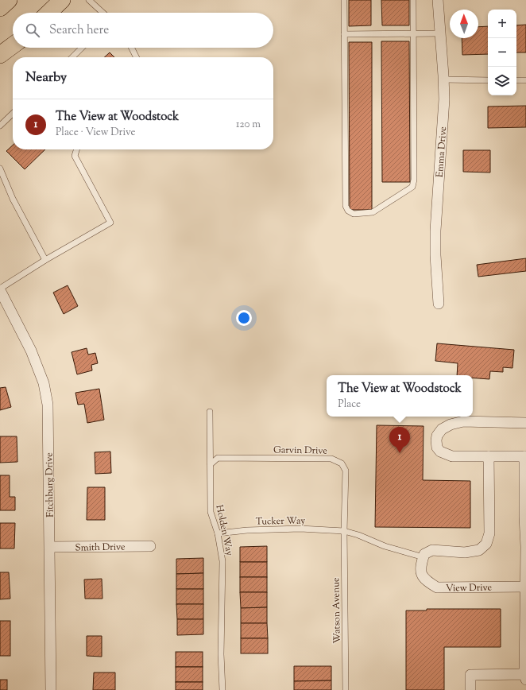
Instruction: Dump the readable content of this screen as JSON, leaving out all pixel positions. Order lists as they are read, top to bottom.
{
  "streets": {
    "street": [
      "Emma Drive",
      "Fitchburg Drive",
      "Smith Drive",
      "View Drive"
    ],
    "lane": [
      "Garvin Drive",
      "Tucker Way",
      "Holden Way",
      "Watson Avenue"
    ]
  },
  "crossings": [
    ["Garvin Drive", "Tucker Way"],
    ["Garvin Drive", "Holden Way"],
    ["Garvin Drive", "Watson Avenue"],
    ["Fitchburg Drive", "Smith Drive"],
    ["Tucker Way", "Holden Way"],
    ["Tucker Way", "View Drive"],
    ["Tucker Way", "Watson Avenue"]
  ],
  "north": "top",
  "page": {
    "map_buttons": ["+", "−"],
    "search": "Search here",
    "heading": "Nearby",
    "list": [
      {
        "mark": "1",
        "name": "The View at Woodstock",
        "note": "Place · View Drive",
        "value": "120 m"
      }
    ],
    "popup": ["The View at Woodstock", "Place"],
    "pins": "1"
  }
}
